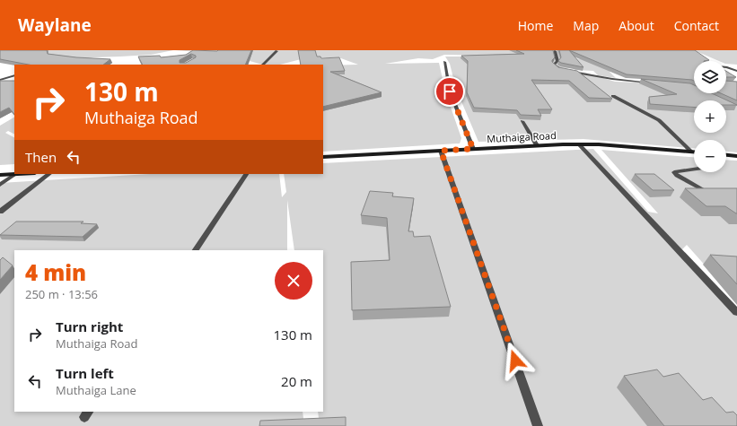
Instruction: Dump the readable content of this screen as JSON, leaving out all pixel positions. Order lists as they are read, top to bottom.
{
  "streets": {
    "main road": ["Muthaiga Road"]
  },
  "page": {
    "header": "Waylane",
    "nav": [
      "Home",
      "Map",
      "About",
      "Contact"
    ],
    "map_buttons": ["+", "−"],
    "turn": ["130 m", "Muthaiga Road"],
    "then": "Then",
    "heading": ["4 min", "250 m · 13:56"],
    "list": [
      {
        "name": "Turn right",
        "note": "Muthaiga Road",
        "value": "130 m"
      },
      {
        "name": "Turn left",
        "note": "Muthaiga Lane",
        "value": "20 m"
      }
    ]
  }
}
